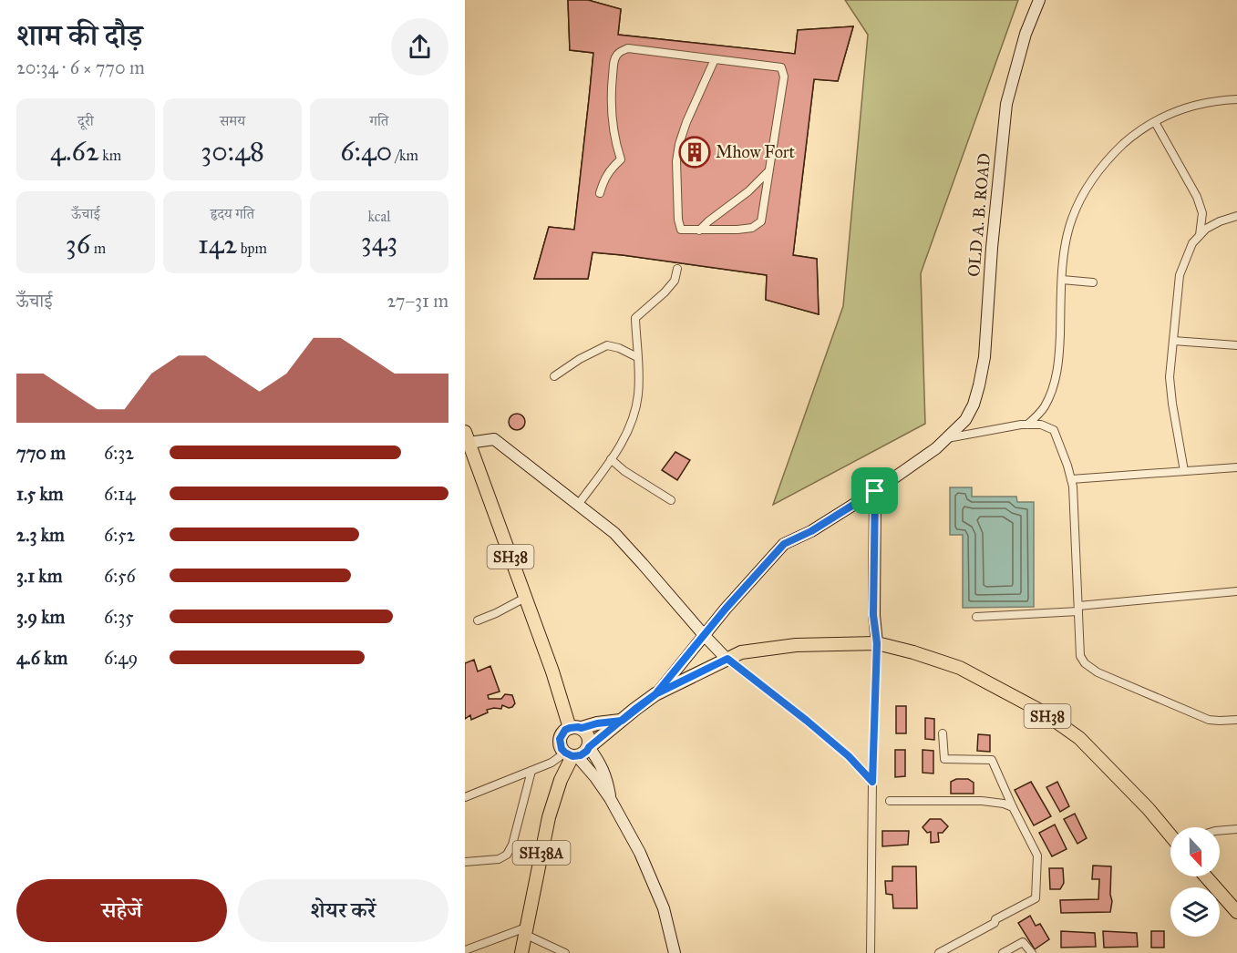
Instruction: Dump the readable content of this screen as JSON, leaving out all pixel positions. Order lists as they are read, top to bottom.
{
  "streets": {
    "main road": ["OLD A. B. ROAD", "SH38", "SH38A"]
  },
  "crossings": [
    ["OLD A. B. ROAD", "SH38"],
    ["SH38", "SH38A"]
  ],
  "places": {
    "building": ["Mhow Fort"]
  },
  "north": "bottom",
  "page": {
    "heading": ["शाम की दौड़", "20:34 · 6 × 770 m"],
    "stats": [
      ["दूरी", "4.62 km"],
      ["समय", "30:48"],
      ["गति", "6:40 /km"],
      ["ऊँचाई", "36 m"],
      ["हृदय गति", "142 bpm"],
      ["kcal", "343"]
    ],
    "chart": ["ऊँचाई", "27–31 m"],
    "list": [
      {
        "name": "770 m",
        "note": "6:32"
      },
      {
        "name": "1.5 km",
        "note": "6:14"
      },
      {
        "name": "2.3 km",
        "note": "6:52"
      },
      {
        "name": "3.1 km",
        "note": "6:56"
      },
      {
        "name": "3.9 km",
        "note": "6:35"
      },
      {
        "name": "4.6 km",
        "note": "6:49"
      }
    ],
    "buttons": ["सहेजें", "शेयर करें"]
  }
}
